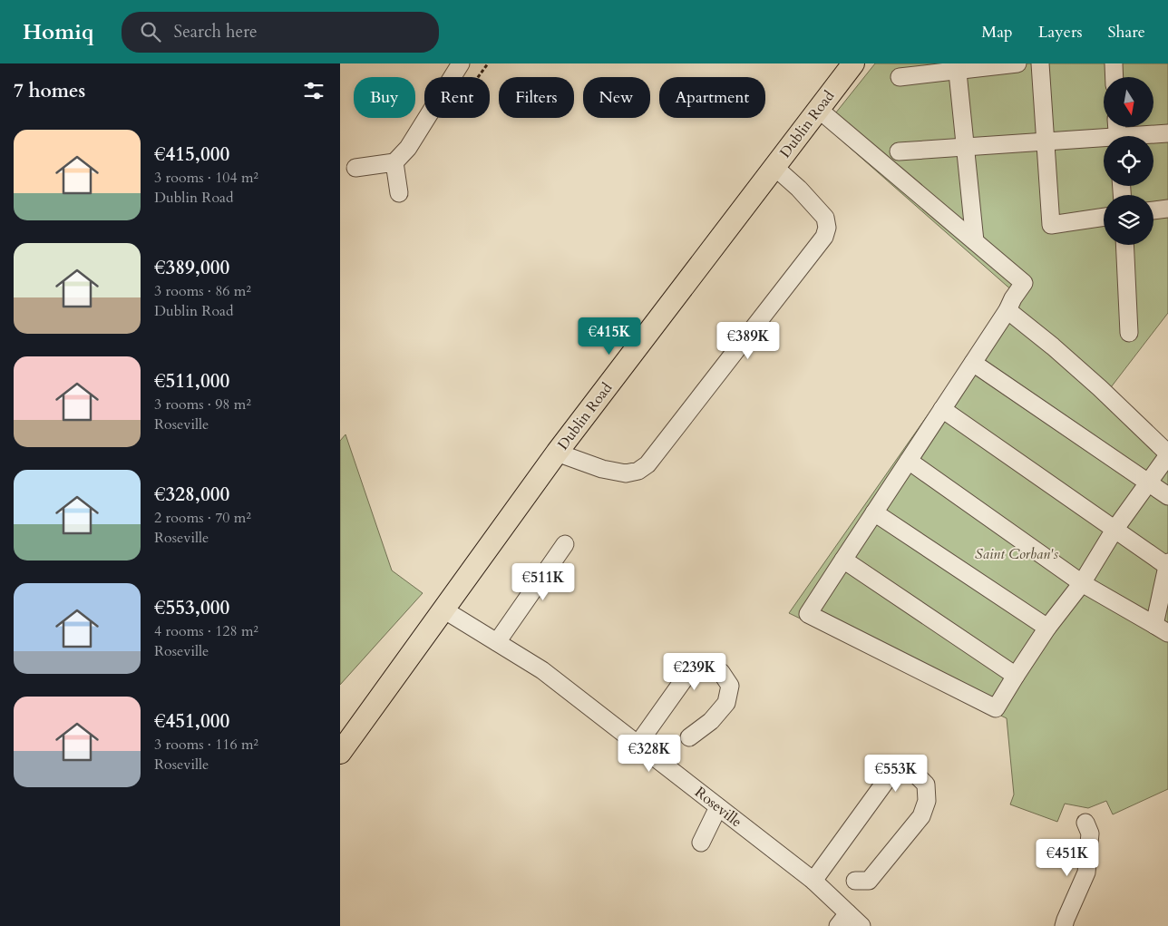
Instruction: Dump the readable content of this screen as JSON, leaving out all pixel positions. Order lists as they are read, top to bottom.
{
  "streets": {
    "main road": ["Dublin Road"],
    "street": ["Roseville"]
  },
  "crossings": [
    ["Dublin Road", "Roseville"]
  ],
  "parks": ["Saint Corban's"],
  "north": "bottom",
  "page": {
    "header": "Homiq",
    "search": "Search here",
    "nav": ["Map", "Layers", "Share"],
    "heading": "7 homes",
    "chip": [
      "Buy",
      "Rent",
      "Filters",
      "New",
      "Apartment"
    ],
    "list": [
      {
        "name": "€415,000",
        "note": "3 rooms · 104 m² · Dublin Road"
      },
      {
        "name": "€389,000",
        "note": "3 rooms · 86 m² · Dublin Road"
      },
      {
        "name": "€511,000",
        "note": "3 rooms · 98 m² · Roseville"
      },
      {
        "name": "€328,000",
        "note": "2 rooms · 70 m² · Roseville"
      },
      {
        "name": "€553,000",
        "note": "4 rooms · 128 m² · Roseville"
      },
      {
        "name": "€451,000",
        "note": "3 rooms · 116 m² · Roseville"
      }
    ],
    "price": [
      "€415K",
      "€389K",
      "€511K",
      "€239K",
      "€328K",
      "€553K",
      "€451K"
    ]
  }
}
